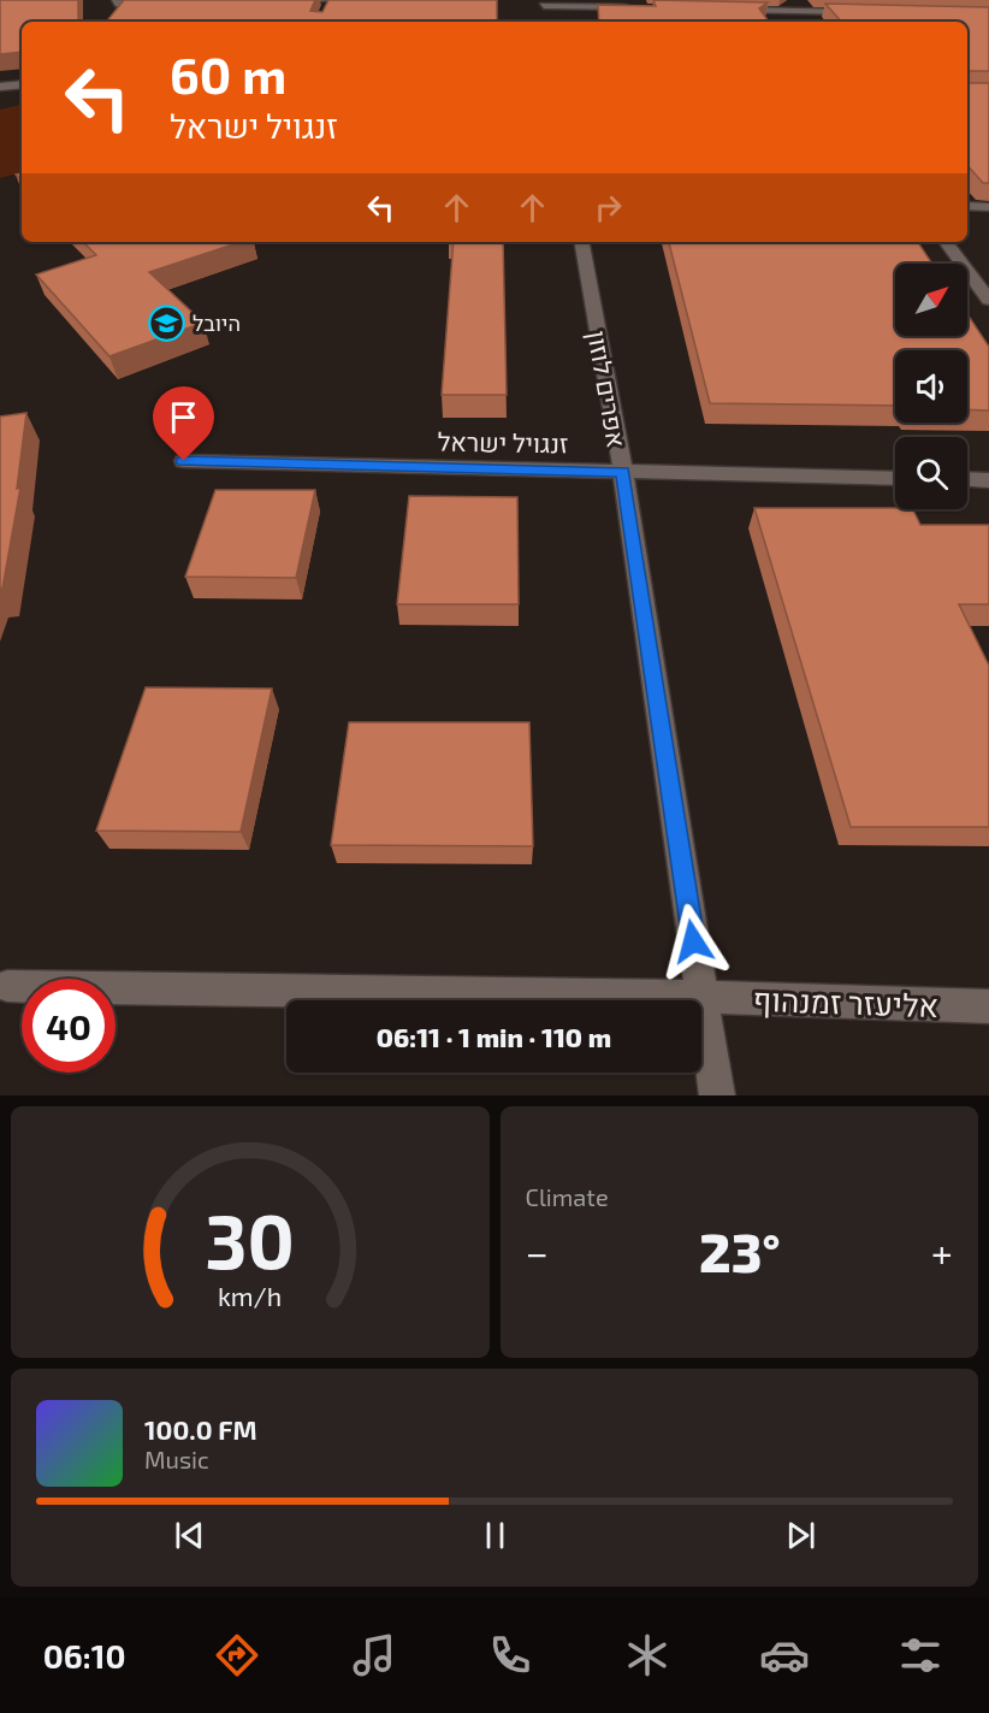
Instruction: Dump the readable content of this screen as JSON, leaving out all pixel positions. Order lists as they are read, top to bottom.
{
  "streets": {
    "street": ["אפרים לוזון", "זנגויל ישראל", "אליעזר זמנהוף"]
  },
  "crossings": [
    ["אפרים לוזון", "זנגויל ישראל"],
    ["אפרים לוזון", "אליעזר זמנהוף"]
  ],
  "places": {
    "school or university": ["היובל"]
  },
  "north": "top right",
  "page": {
    "turn": ["60 m", "זנגויל ישראל"],
    "limit": "40",
    "trip": "06:11 · 1 min · 110 m",
    "tile": "Climate",
    "heat": ["−", "23°", "+"],
    "song": ["100.0 FM", "Music"],
    "tabs": "06:10",
    "gauge": ["30", "km/h"]
  }
}
